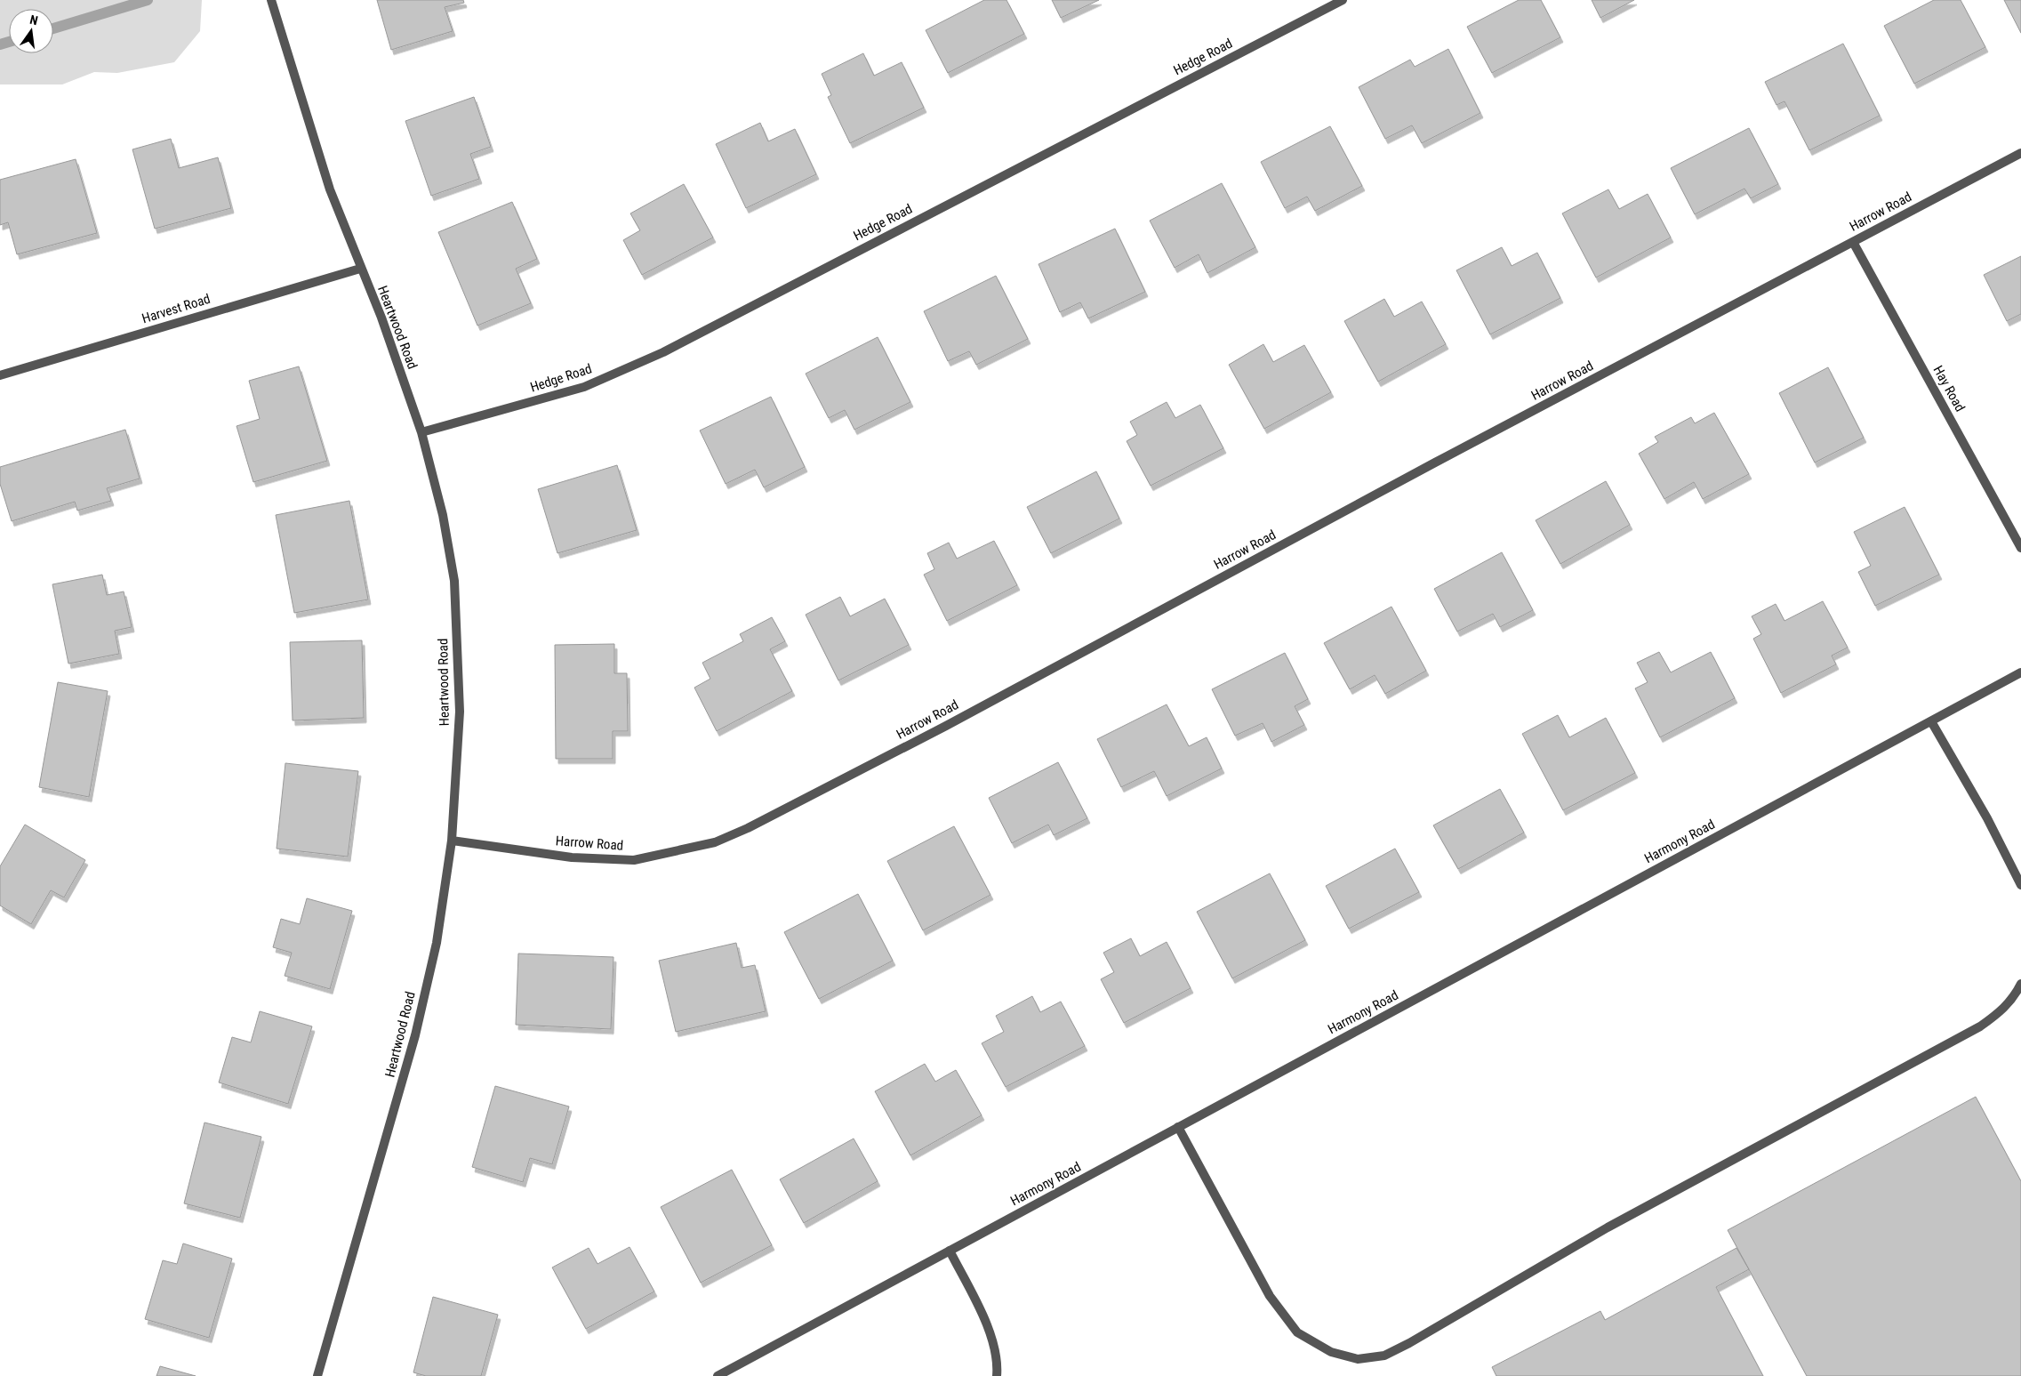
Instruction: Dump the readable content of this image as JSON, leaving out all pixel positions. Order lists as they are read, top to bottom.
{
  "streets": {
    "street": [
      "Hedge Road",
      "Harrow Road",
      "Harvest Road",
      "Heartwood Road",
      "Hay Road",
      "Harmony Road"
    ]
  },
  "crossings": [
    ["Hedge Road", "Heartwood Road"],
    ["Harrow Road", "Heartwood Road"],
    ["Harrow Road", "Hay Road"],
    ["Harvest Road", "Heartwood Road"]
  ],
  "north": "top"
}
